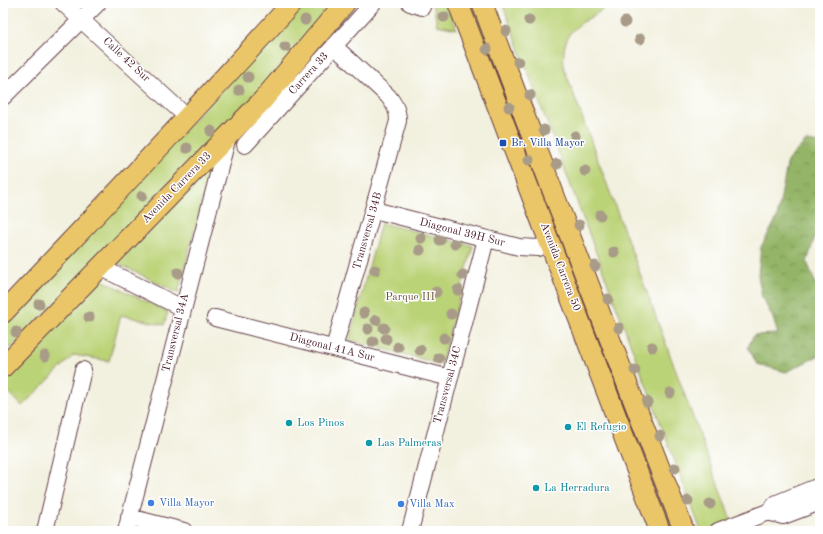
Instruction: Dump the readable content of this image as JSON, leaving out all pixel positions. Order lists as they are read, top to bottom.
{
  "streets": {
    "main road": ["Avenida Carrera 33", "Avenida Carrera 50"],
    "street": [
      "Calle 42 Sur",
      "Carrera 33",
      "Transversal 34B",
      "Diagonal 39H Sur",
      "Transversal 34A",
      "Diagonal 41A Sur",
      "Transversal 34C"
    ]
  },
  "crossings": [
    ["Carrera 33", "Transversal 34B"],
    ["Avenida Carrera 33", "Transversal 34A"],
    ["Transversal 34B", "Diagonal 39H Sur"],
    ["Transversal 34B", "Diagonal 41A Sur"],
    ["Diagonal 39H Sur", "Avenida Carrera 50"],
    ["Diagonal 39H Sur", "Transversal 34C"],
    ["Diagonal 41A Sur", "Transversal 34C"]
  ],
  "parks": ["Parque III"],
  "places": {
    "transit": ["Br. Villa Mayor"],
    "other": [
      "Los Pinos",
      "El Refugio",
      "Las Palmeras",
      "La Herradura",
      "Villa Mayor",
      "Villa Max"
    ]
  }
}
